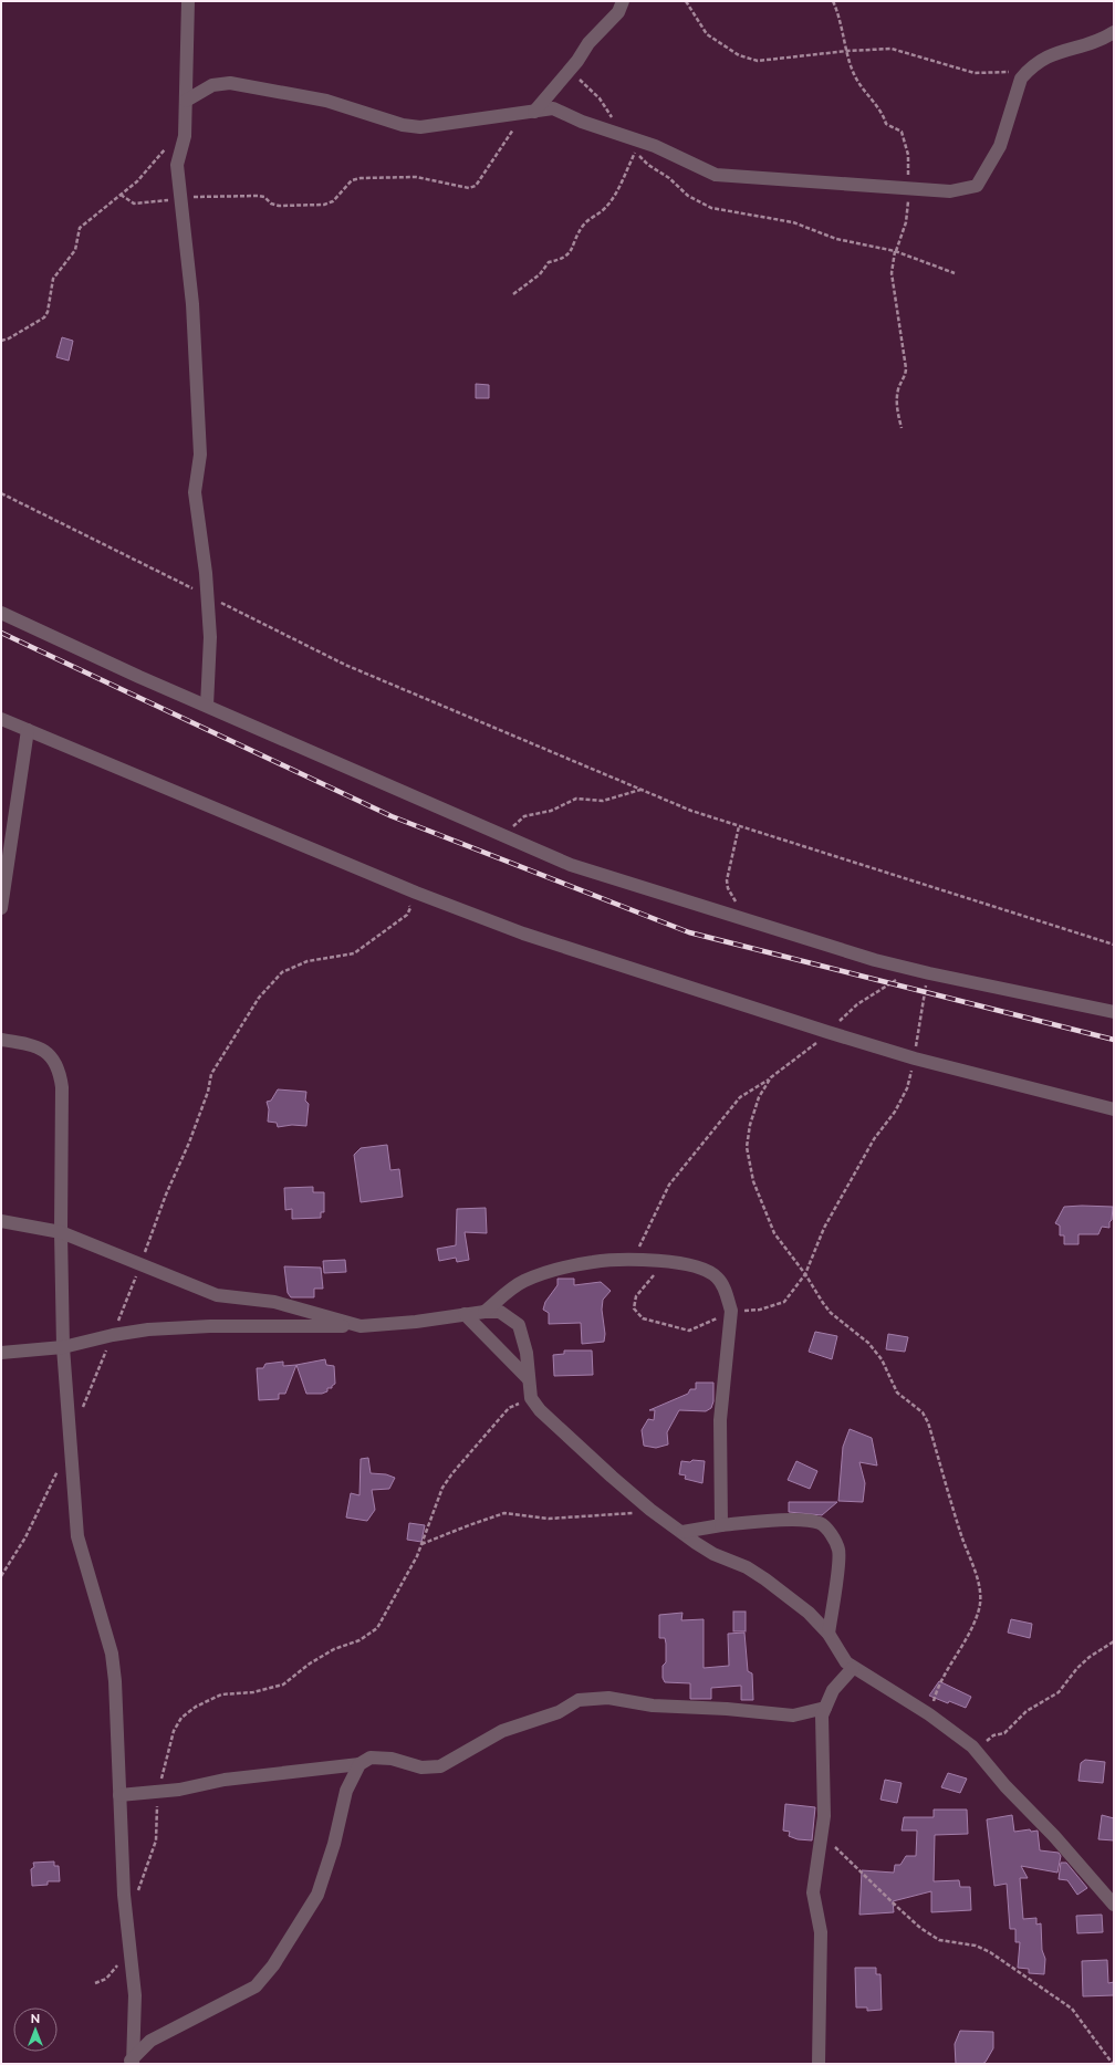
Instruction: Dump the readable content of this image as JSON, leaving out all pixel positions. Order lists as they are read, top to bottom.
{
  "north": "top"
}
